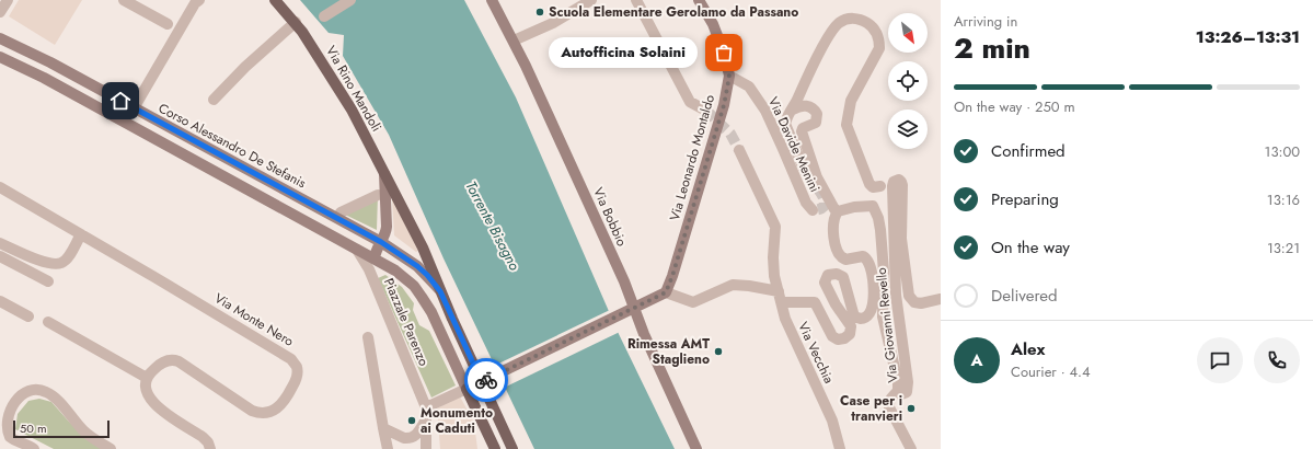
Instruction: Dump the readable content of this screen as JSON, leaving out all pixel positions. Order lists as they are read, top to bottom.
{
  "streets": {
    "main road": [
      "Via Rino Mandoli",
      "Corso Alessandro De Stefanis",
      "Via Leonardo Montaldo",
      "Via Bobbio"
    ],
    "street": [
      "Via Davide Menini",
      "Via Monte Nero",
      "Piazzale Parenzo",
      "Via Giovanni Revello",
      "Via Vecchia"
    ]
  },
  "crossings": [
    ["Via Rino Mandoli", "Corso Alessandro De Stefanis"],
    ["Via Davide Menini", "Via Leonardo Montaldo"],
    ["Via Davide Menini", "Via Giovanni Revello"],
    ["Via Giovanni Revello", "Via Vecchia"]
  ],
  "water": ["Torrente Bisagno"],
  "places": [
    "Scuola Elementare Gerolamo da Passano",
    "Autofficina Solaini",
    "Rimessa AMT Staglieno",
    "Case per i tranvieri",
    "Monumento ai Caduti"
  ],
  "scale_bar": "50 m",
  "north": "bottom right",
  "page": {
    "heading": ["2 min", "Arriving in", "13:26–13:31"],
    "panel": ["Alex", "Courier · 4.4"],
    "bubble": "Autofficina Solaini",
    "bar": "On the way · 250 m",
    "list": [
      ["Confirmed", "13:00"],
      ["Preparing", "13:16"],
      ["On the way", "13:21"],
      "Delivered"
    ],
    "round": "A",
    "scale": "50 m"
  }
}
